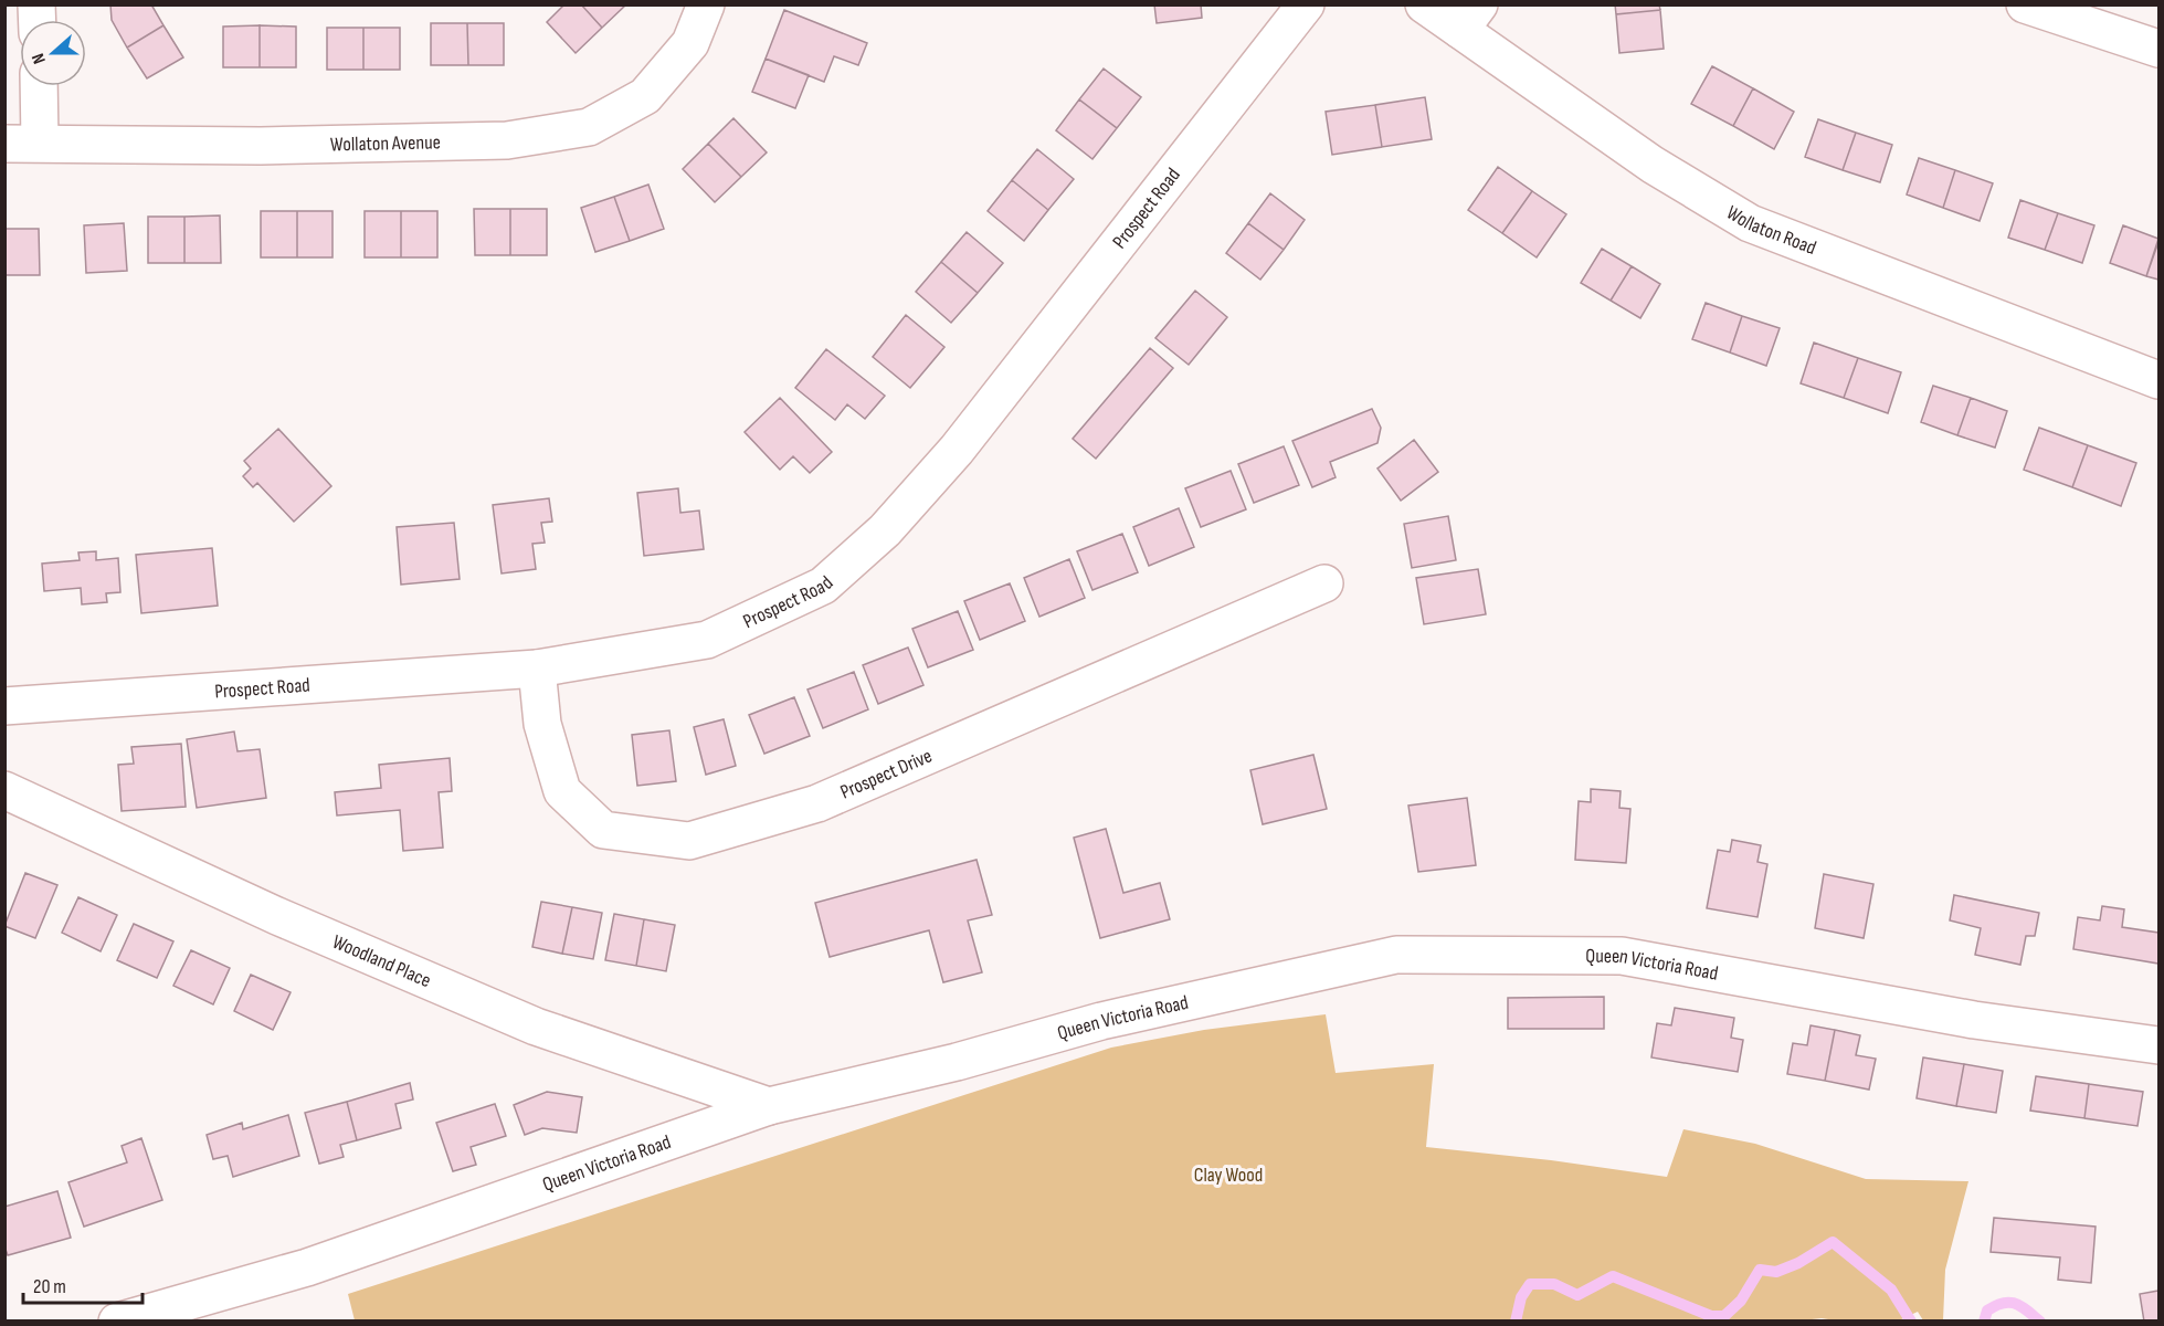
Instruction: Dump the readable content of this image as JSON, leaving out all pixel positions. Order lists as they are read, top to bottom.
{
  "streets": {
    "street": [
      "Wollaton Avenue",
      "Prospect Road",
      "Wollaton Road",
      "Prospect Drive",
      "Woodland Place",
      "Queen Victoria Road"
    ]
  },
  "crossings": [
    ["Prospect Road", "Prospect Drive"],
    ["Woodland Place", "Queen Victoria Road"]
  ],
  "parks": ["Clay Wood"],
  "scale_bar": "20 m",
  "north": "left"
}
